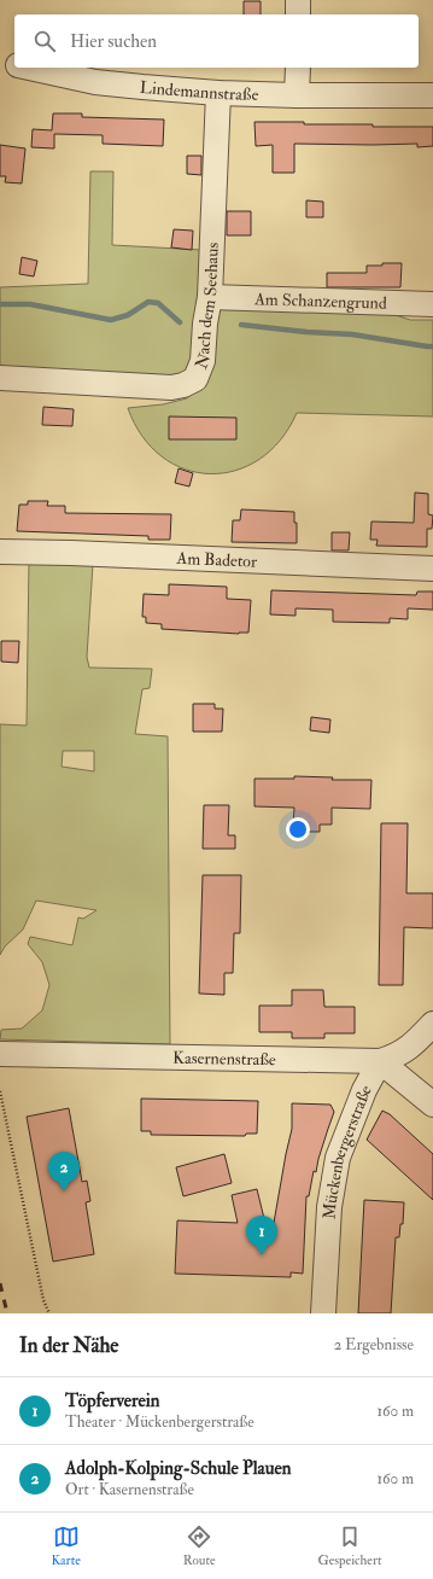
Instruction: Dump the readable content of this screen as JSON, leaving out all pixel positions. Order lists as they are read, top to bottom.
{
  "streets": {
    "street": [
      "Lindemannstraße",
      "Am Schanzengrund",
      "Nach dem Seehaus",
      "Am Badetor",
      "Kasernenstraße",
      "Mückenbergerstraße"
    ]
  },
  "crossings": [
    ["Lindemannstraße", "Nach dem Seehaus"],
    ["Am Schanzengrund", "Nach dem Seehaus"],
    ["Kasernenstraße", "Mückenbergerstraße"]
  ],
  "page": {
    "search": "Hier suchen",
    "pins": ["2", "1"],
    "heading": ["In der Nähe", "2 Ergebnisse"],
    "list": [
      {
        "mark": "1",
        "name": "Töpferverein",
        "note": "Theater · Mückenbergerstraße",
        "value": "160 m"
      },
      {
        "mark": "2",
        "name": "Adolph-Kolping-Schule Plauen",
        "note": "Ort · Kasernenstraße",
        "value": "160 m"
      }
    ],
    "nav": ["Karte", "Route", "Gespeichert"]
  }
}
